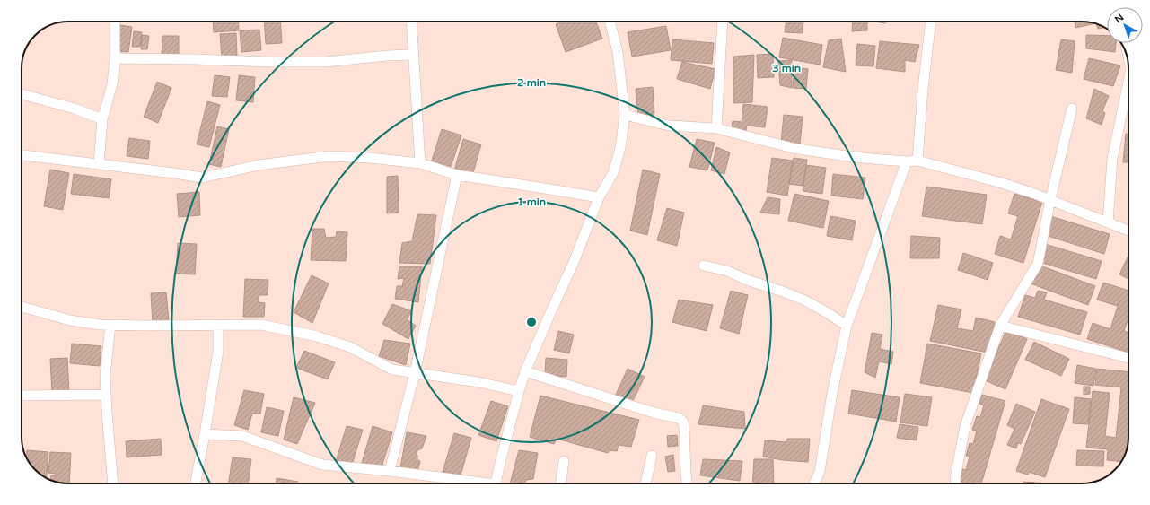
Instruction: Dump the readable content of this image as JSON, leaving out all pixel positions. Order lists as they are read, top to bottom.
{
  "north": "top left",
  "rings": ["3 min", "2 min", "1 min"]
}
